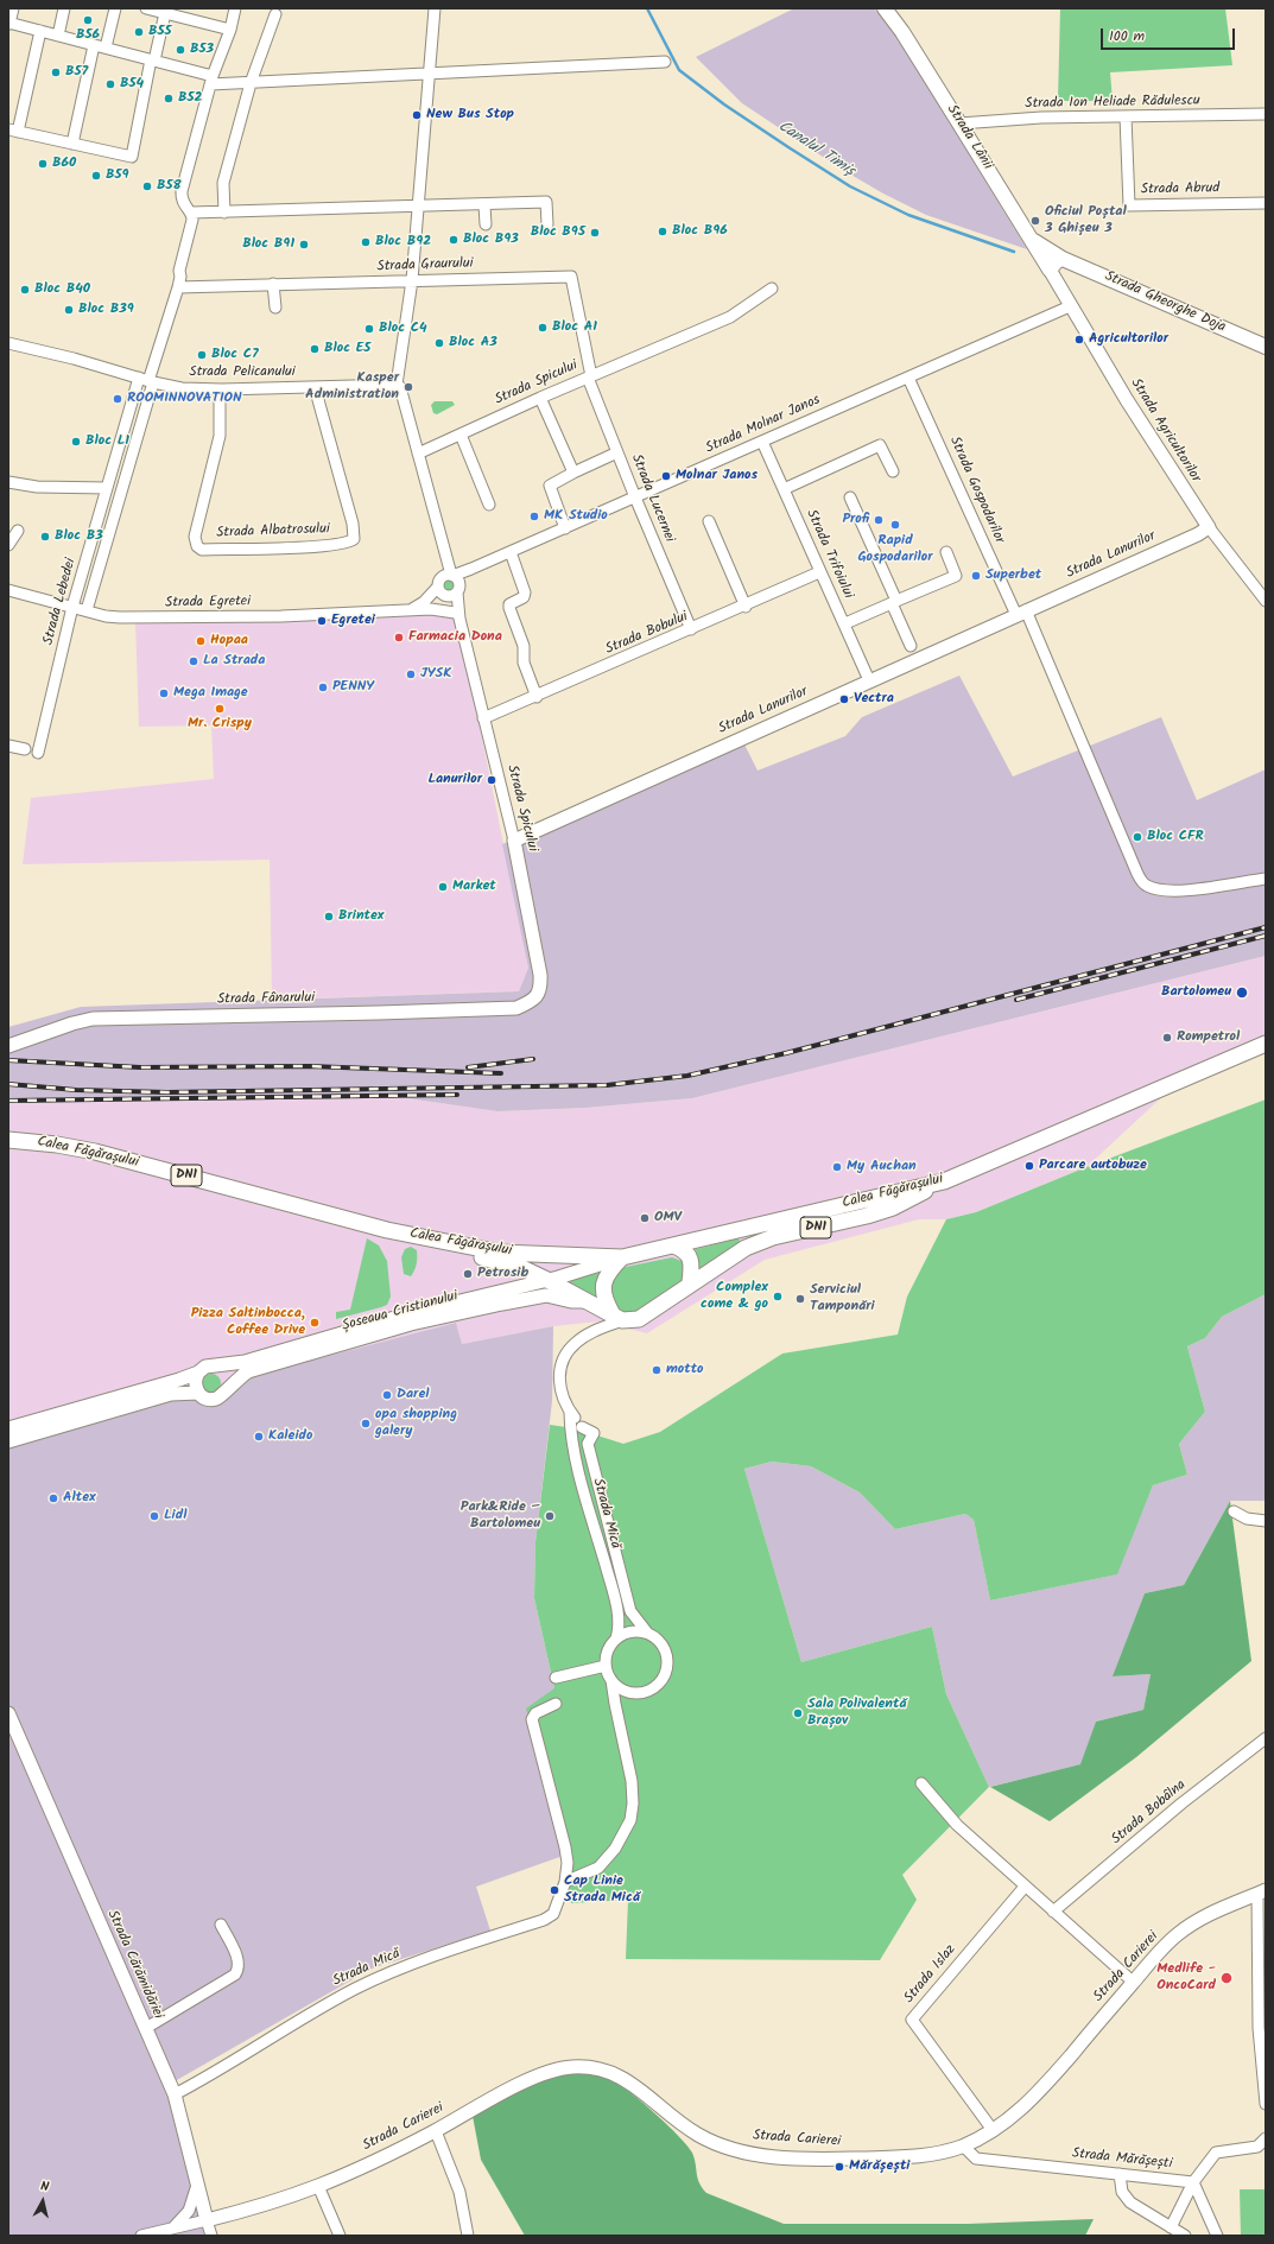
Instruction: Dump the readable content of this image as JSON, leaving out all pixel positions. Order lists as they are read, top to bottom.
{
  "streets": {
    "main road": [
      "Strada Lânii",
      "Strada Gheorghe Doja",
      "Calea Făgărașului",
      "DN1"
    ],
    "street": [
      "Strada Ion Heliade Rădulescu",
      "Strada Abrud",
      "Strada Graurului",
      "Strada Pelicanului",
      "Strada Spicului",
      "Strada Molnar Janos",
      "Strada Agricultorilor",
      "Strada Gospodarilor",
      "Strada Lucernei",
      "Strada Albatrosului",
      "Strada Trifoiului",
      "Strada Lanurilor",
      "Strada Lebedei",
      "Strada Egretei",
      "Strada Bobului",
      "Strada Fânarului",
      "Șoseaua Cristianului",
      "Strada Mică",
      "Strada Bobâlna",
      "Strada Cărămidăriei",
      "Strada Carierei",
      "Strada Islaz",
      "Strada Mărășești"
    ]
  },
  "crossings": [
    ["Strada Ion Heliade Rădulescu", "Strada Lânii"],
    ["Strada Ion Heliade Rădulescu", "Strada Abrud"],
    ["Strada Lânii", "Strada Gheorghe Doja"],
    ["Strada Lânii", "Strada Agricultorilor"],
    ["Strada Graurului", "Strada Spicului"],
    ["Strada Graurului", "Strada Lucernei"],
    ["Strada Graurului", "Strada Lebedei"],
    ["Strada Pelicanului", "Strada Albatrosului"],
    ["Strada Pelicanului", "Strada Lebedei"],
    ["Strada Spicului", "Strada Lucernei"],
    ["Strada Spicului", "Strada Lanurilor"],
    ["Strada Spicului", "Strada Bobului"],
    ["Strada Spicului", "Strada Fânarului"],
    ["Strada Molnar Janos", "Strada Agricultorilor"],
    ["Strada Molnar Janos", "Strada Gospodarilor"],
    ["Strada Molnar Janos", "Strada Lucernei"],
    ["Strada Molnar Janos", "Strada Trifoiului"],
    ["Strada Agricultorilor", "Strada Lanurilor"],
    ["Strada Gospodarilor", "Strada Lanurilor"],
    ["Strada Lucernei", "Strada Bobului"],
    ["Strada Trifoiului", "Strada Lanurilor"],
    ["Strada Trifoiului", "Strada Bobului"],
    ["Strada Lebedei", "Strada Egretei"],
    ["Calea Făgărașului", "DN1"],
    ["Calea Făgărașului", "Șoseaua Cristianului"],
    ["DN1", "Șoseaua Cristianului"],
    ["Strada Mică", "Strada Cărămidăriei"],
    ["Strada Cărămidăriei", "Strada Carierei"],
    ["Strada Carierei", "Strada Islaz"],
    ["Strada Carierei", "Strada Mărășești"]
  ],
  "water": ["Canalul Timiș"],
  "places": [
    "B56",
    "B55",
    "B53",
    "B57",
    "B54",
    "B52",
    "New Bus Stop",
    "B60",
    "B59",
    "B58",
    "Oficiul Poștal 3 Ghișeu 3",
    "Bloc B96",
    "Bloc B95",
    "Bloc B93",
    "Bloc B92",
    "Bloc B91",
    "Bloc B40",
    "Bloc B39",
    "Bloc A1",
    "Bloc C4",
    "Agricultorilor",
    "Bloc A3",
    "Bloc E5",
    "Bloc C7",
    "Kasper Administration",
    "ROOMINNOVATION",
    "Bloc L1",
    "Molnar Janos",
    "MK Studio",
    "Profi",
    "Rapid Gospodarilor",
    "Bloc B3",
    "Superbet",
    "Egretei",
    "Farmacia Dona",
    "Hopaa",
    "La Strada",
    "JYSK",
    "PENNY",
    "Mega Image",
    "Vectra",
    "Mr. Crispy",
    "Lanurilor",
    "Bloc CFR",
    "Market",
    "Brintex",
    "Bartolomeu",
    "Rompetrol",
    "Parcare autobuze",
    "My Auchan",
    "OMV",
    "Petrosib",
    "Complex come & go",
    "Serviciul Tamponări",
    "Pizza Saltinbocca, Coffee Drive",
    "motto",
    "Darel",
    "opa shopping galery",
    "Kaleido",
    "Altex",
    "Lidl",
    "Park&Ride – Bartolomeu",
    "Sala Polivalentă Brașov",
    "Cap Linie Strada Mică",
    "Medlife - OncoCard",
    "Mărășești"
  ],
  "scale_bar": "100 m",
  "north": "top"
}
